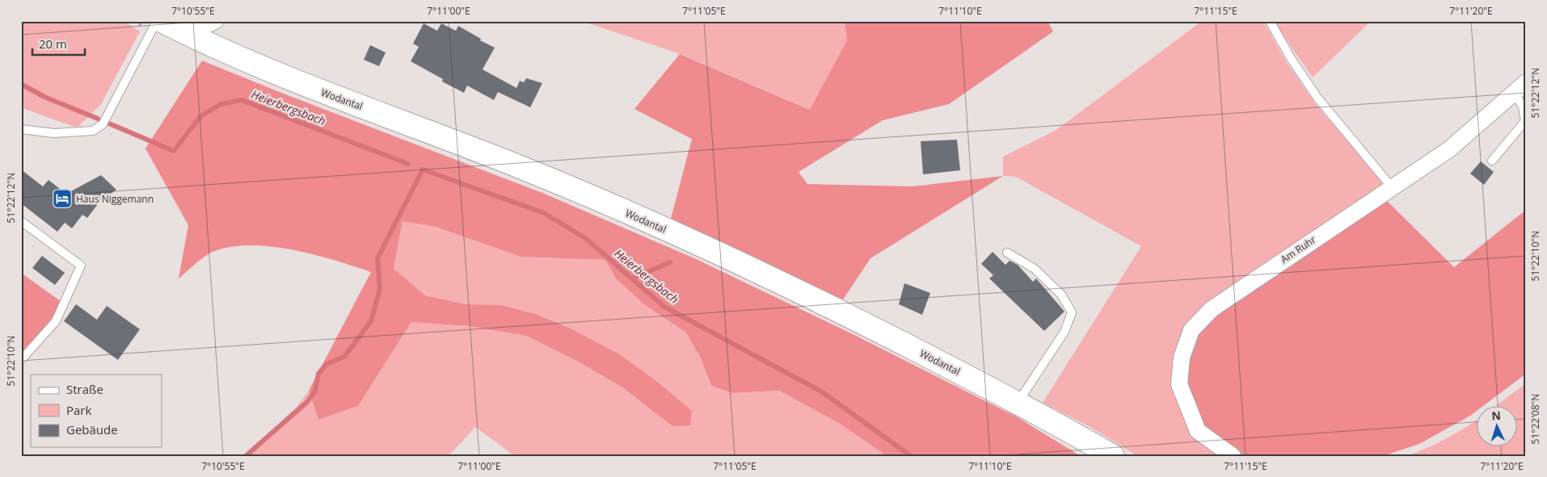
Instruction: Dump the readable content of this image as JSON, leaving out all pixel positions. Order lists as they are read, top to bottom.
{
  "streets": {
    "main road": ["Wodantal"],
    "street": ["Am Ruhr"]
  },
  "water": ["Heierbergsbach"],
  "places": {
    "hotel": ["Haus Niggemann"]
  },
  "legend": ["Straße", "Park", "Gebäude"],
  "scale_bar": "20 m",
  "north": "top",
  "coordinates": [
    "7°10'55\"E",
    "7°11'00\"E",
    "7°11'05\"E",
    "7°11'10\"E",
    "7°11'15\"E",
    "7°11'20\"E",
    "51°22'12\"N",
    "51°22'10\"N",
    "51°22'08\"N"
  ]
}
